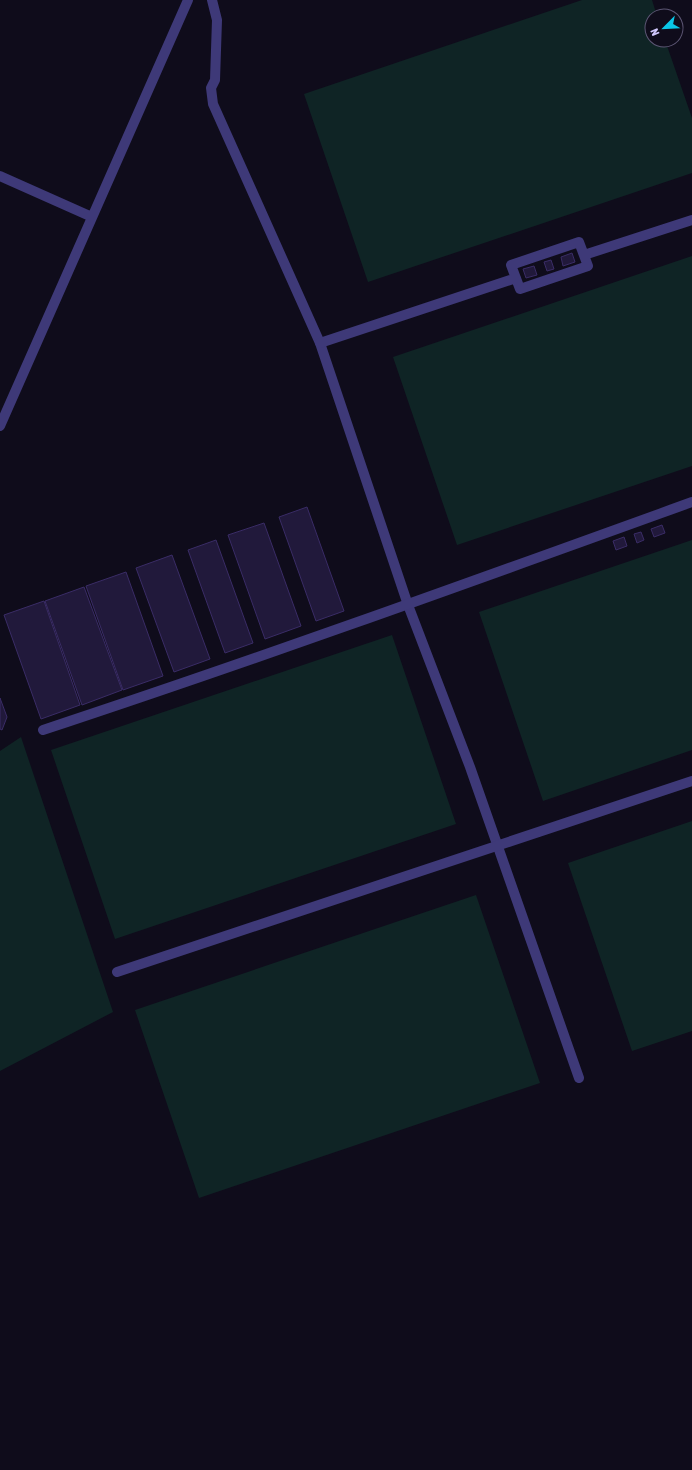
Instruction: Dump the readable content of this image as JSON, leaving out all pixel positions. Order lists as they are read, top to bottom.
{
  "north": "bottom left"
}
